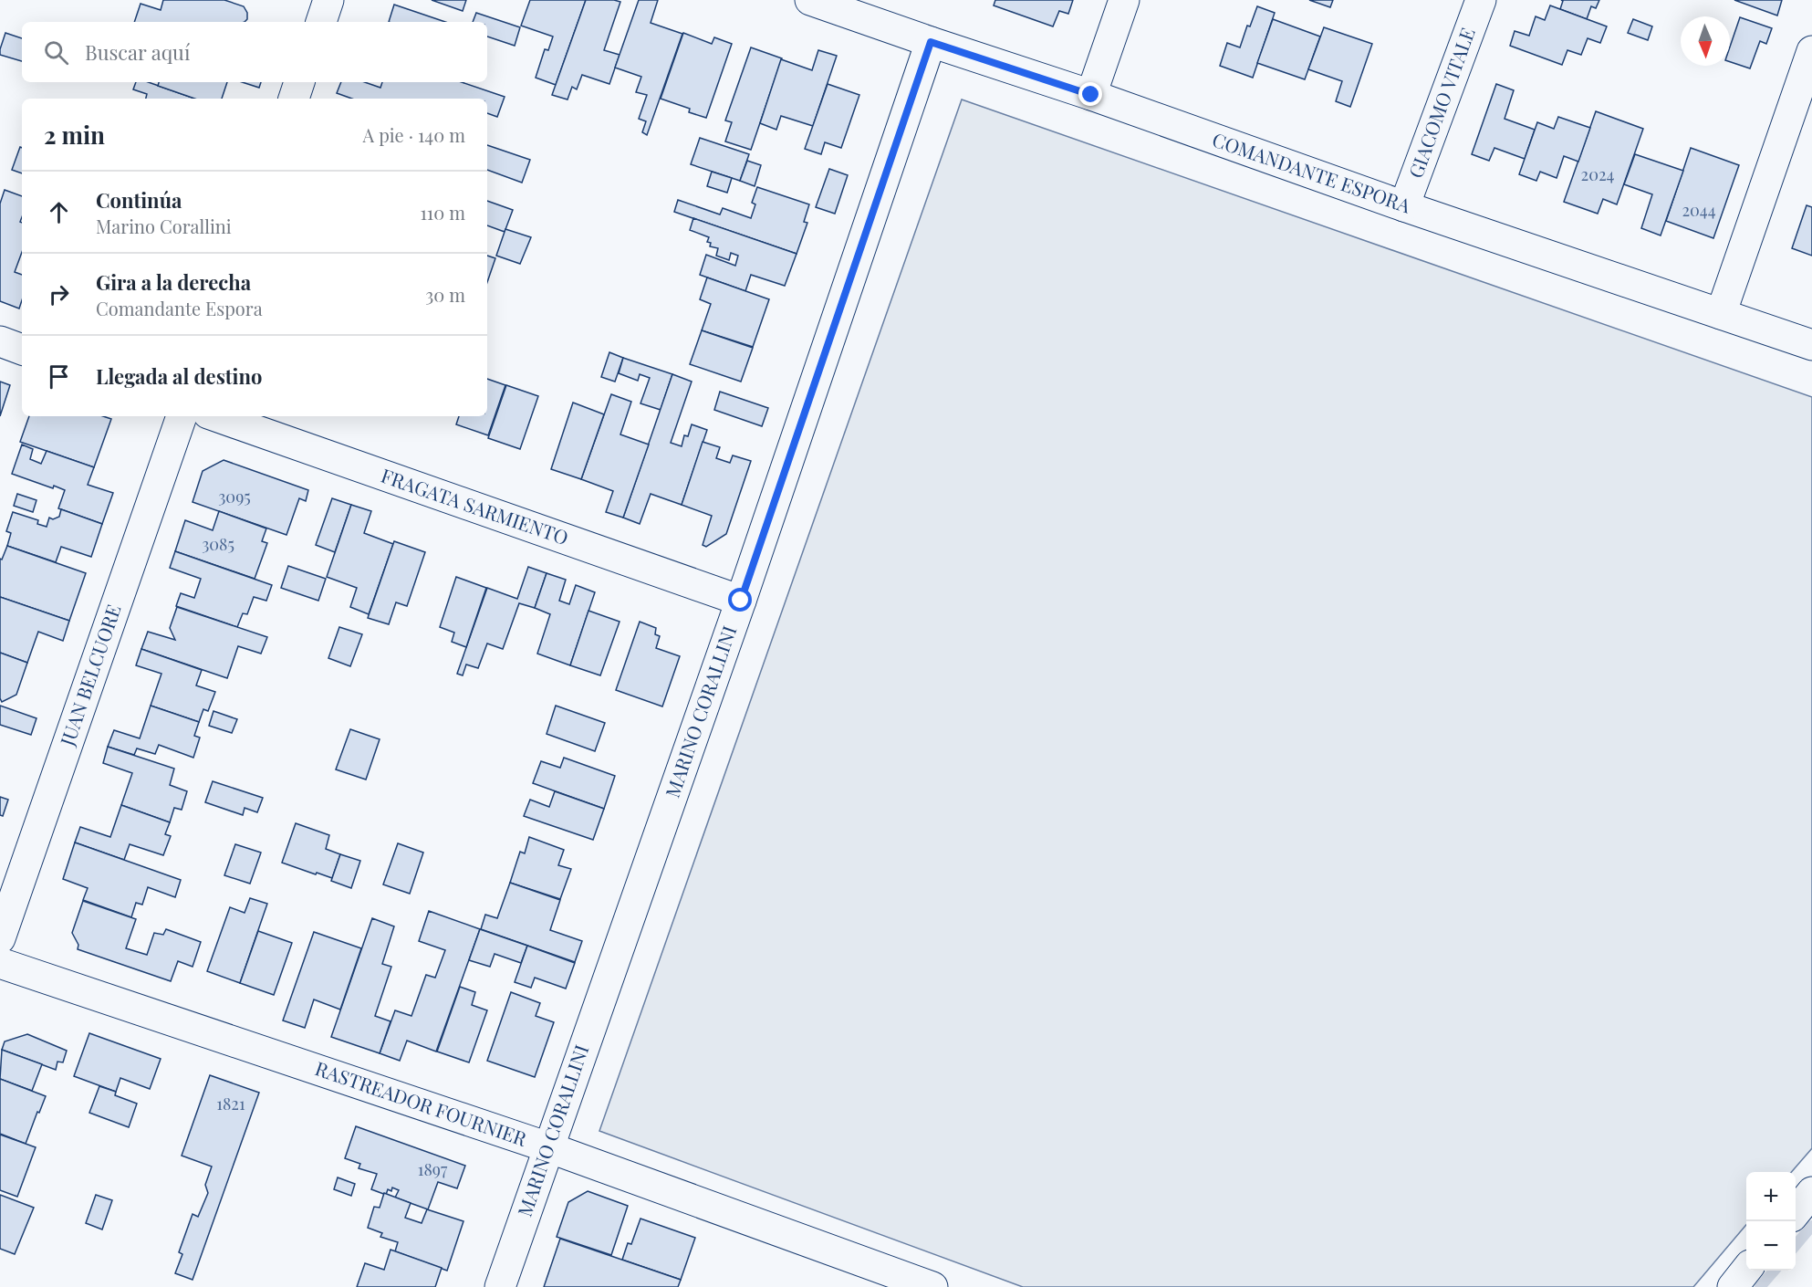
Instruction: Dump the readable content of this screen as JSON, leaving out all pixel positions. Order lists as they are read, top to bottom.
{
  "streets": {
    "street": [
      "GIACOMO VITALE",
      "COMANDANTE ESPORA",
      "FRAGATA SARMIENTO",
      "JUAN BELCUORE",
      "MARINO CORALLINI",
      "RASTREADOR FOURNIER"
    ]
  },
  "crossings": [
    ["GIACOMO VITALE", "COMANDANTE ESPORA"],
    ["COMANDANTE ESPORA", "MARINO CORALLINI"],
    ["FRAGATA SARMIENTO", "MARINO CORALLINI"],
    ["MARINO CORALLINI", "RASTREADOR FOURNIER"]
  ],
  "house_numbers": [
    "2024",
    "2044",
    "3095",
    "3085",
    "1821",
    "1897"
  ],
  "north": "bottom",
  "page": {
    "search": "Buscar aquí",
    "heading": ["2 min", "A pie · 140 m"],
    "list": [
      ["Continúa", "Marino Corallini", "110 m"],
      ["Gira a la derecha", "Comandante Espora", "30 m"],
      "Llegada al destino"
    ],
    "map_buttons": ["+", "−"]
  }
}
